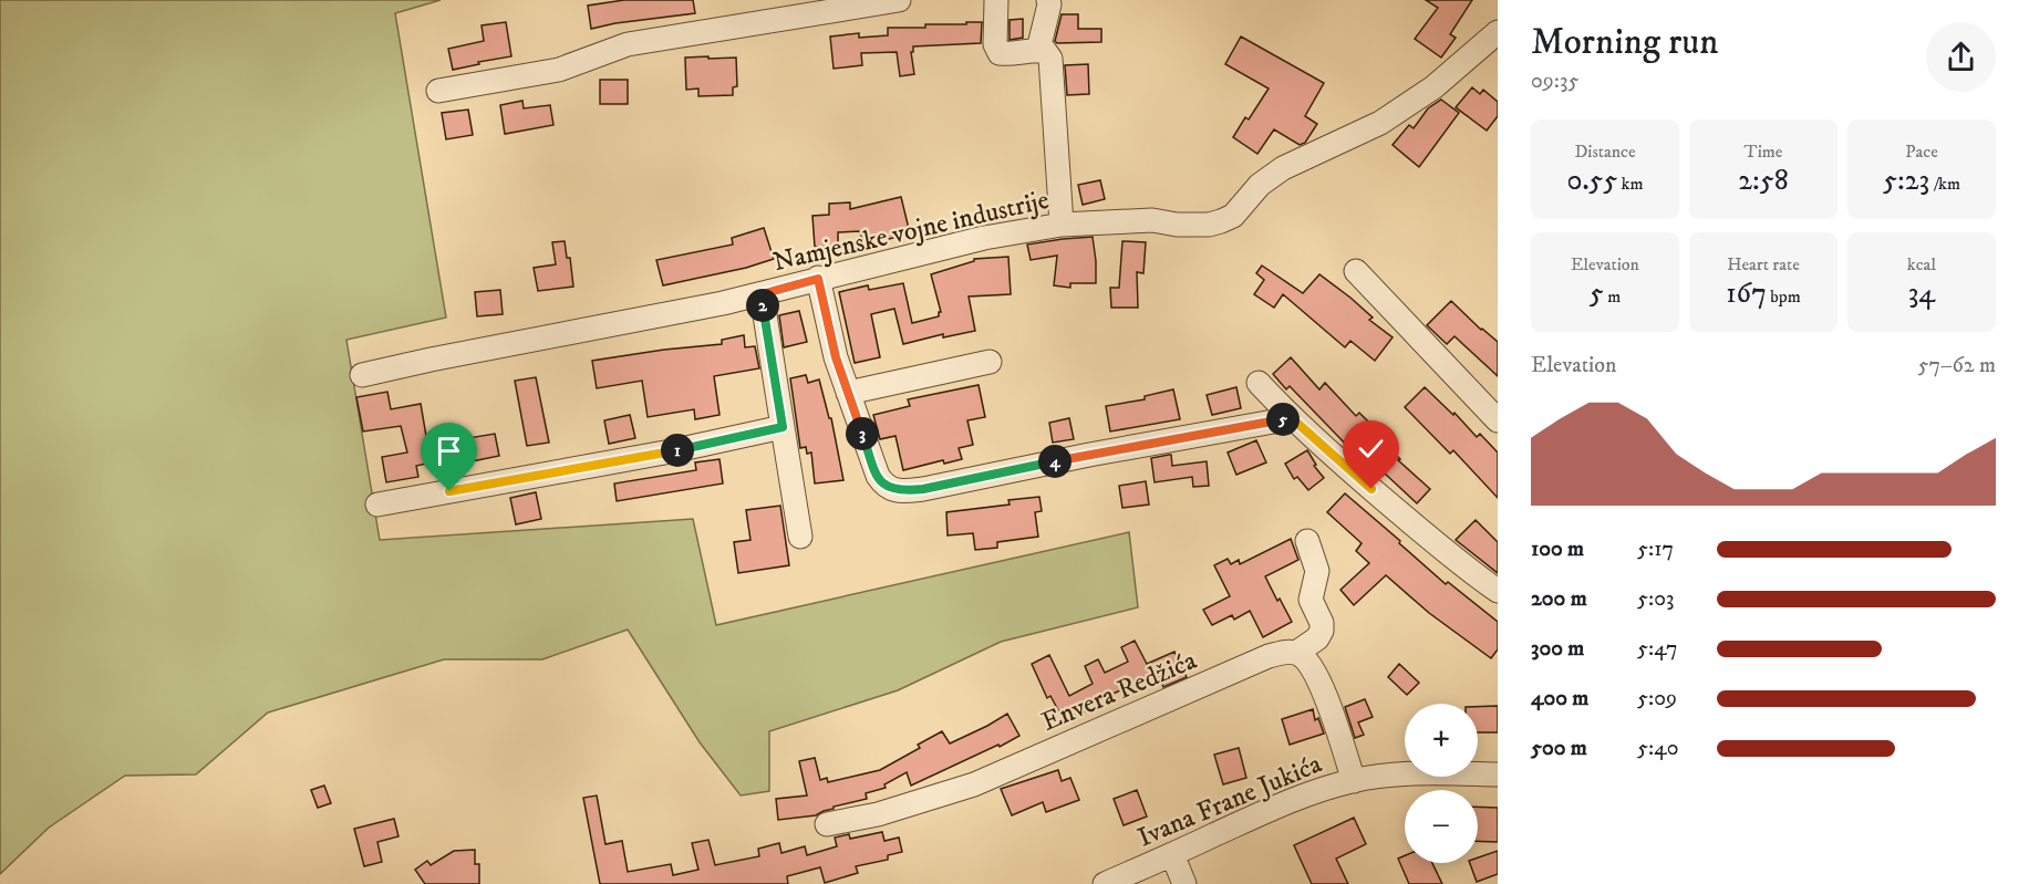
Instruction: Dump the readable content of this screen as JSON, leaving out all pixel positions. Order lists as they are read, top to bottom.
{
  "streets": {
    "street": ["Namjenske vojne industrije", "Envera Redžića", "Ivana Frane Jukića"]
  },
  "page": {
    "heading": ["Morning run", "09:35"],
    "stats": [
      ["Distance", "0.55 km"],
      ["Time", "2:58"],
      ["Pace", "5:23 /km"],
      ["Elevation", "5 m"],
      ["Heart rate", "167 bpm"],
      ["kcal", "34"]
    ],
    "pins": [
      "2",
      "5",
      "3",
      "1",
      "4"
    ],
    "chart": ["Elevation", "57–62 m"],
    "list": [
      {
        "name": "100 m",
        "note": "5:17"
      },
      {
        "name": "200 m",
        "note": "5:03"
      },
      {
        "name": "300 m",
        "note": "5:47"
      },
      {
        "name": "400 m",
        "note": "5:09"
      },
      {
        "name": "500 m",
        "note": "5:40"
      }
    ],
    "map_buttons": ["+", "−"]
  }
}
